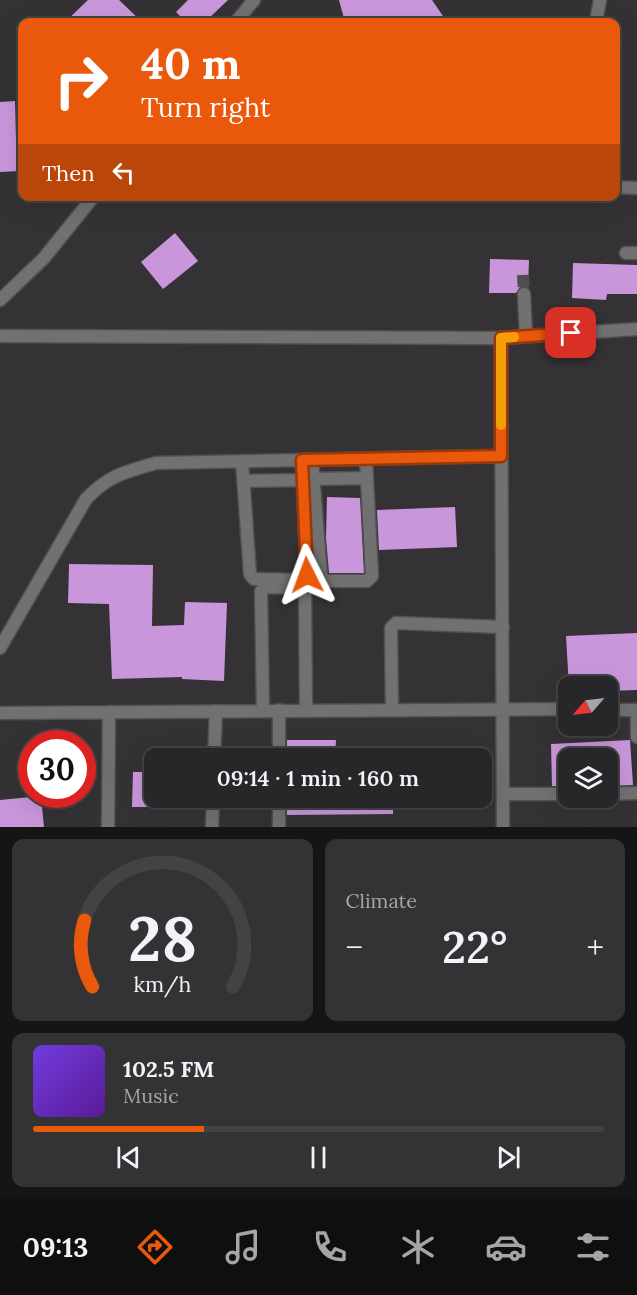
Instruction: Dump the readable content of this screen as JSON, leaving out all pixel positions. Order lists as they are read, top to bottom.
{
  "north": "bottom left",
  "page": {
    "turn": ["40 m", "Turn right"],
    "then": "Then",
    "limit": "30",
    "trip": "09:14 · 1 min · 160 m",
    "tile": "Climate",
    "heat": ["−", "22°", "+"],
    "song": ["102.5 FM", "Music"],
    "tabs": "09:13",
    "gauge": ["28", "km/h"]
  }
}
